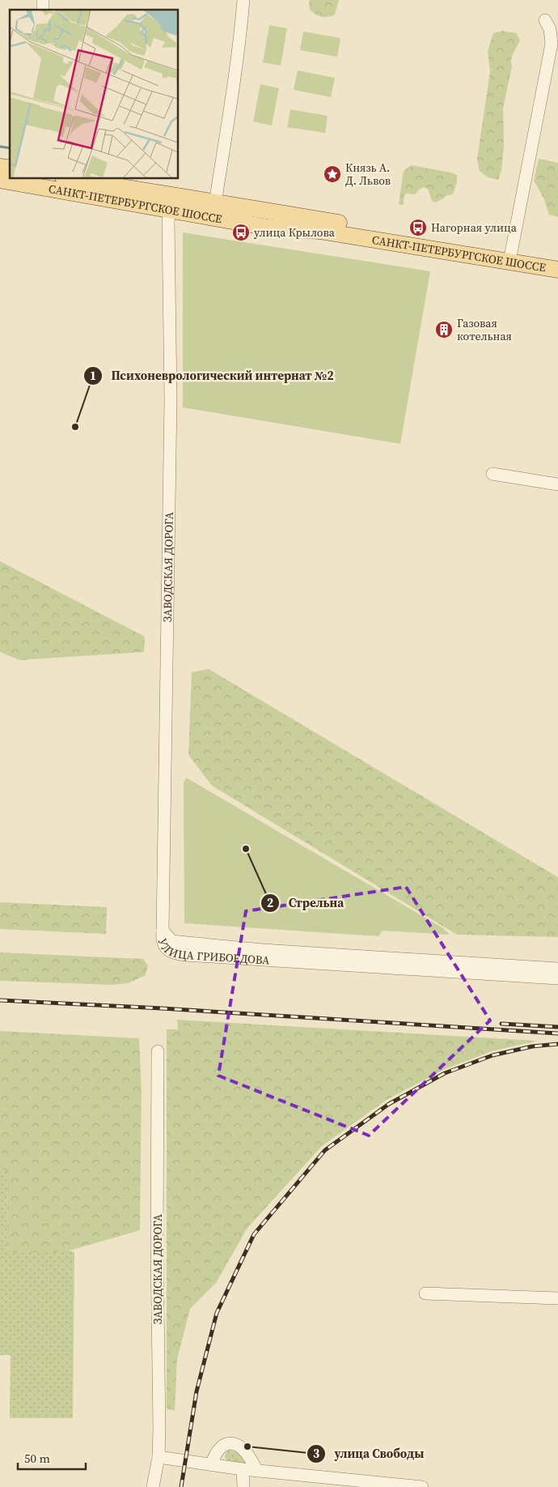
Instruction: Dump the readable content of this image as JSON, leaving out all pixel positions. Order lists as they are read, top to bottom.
{
  "streets": {
    "main road": ["САНКТ-ПЕТЕРБУРГСКОЕ ШОССЕ"],
    "street": ["ЗАВОДСКАЯ ДОРОГА", "УЛИЦА ГРИБОЕДОВА"]
  },
  "crossings": [
    ["САНКТ-ПЕТЕРБУРГСКОЕ ШОССЕ", "ЗАВОДСКАЯ ДОРОГА"],
    ["ЗАВОДСКАЯ ДОРОГА", "УЛИЦА ГРИБОЕДОВА"]
  ],
  "places": {
    "place": ["Князь А. Д. Львов"],
    "bus stop": ["Нагорная улица", "улица Крылова"],
    "building": ["Газовая котельная"],
    "other": ["Психоневрологический интернат №2", "Стрельна", "улица Свободы"]
  },
  "scale_bar": "50 m"
}
